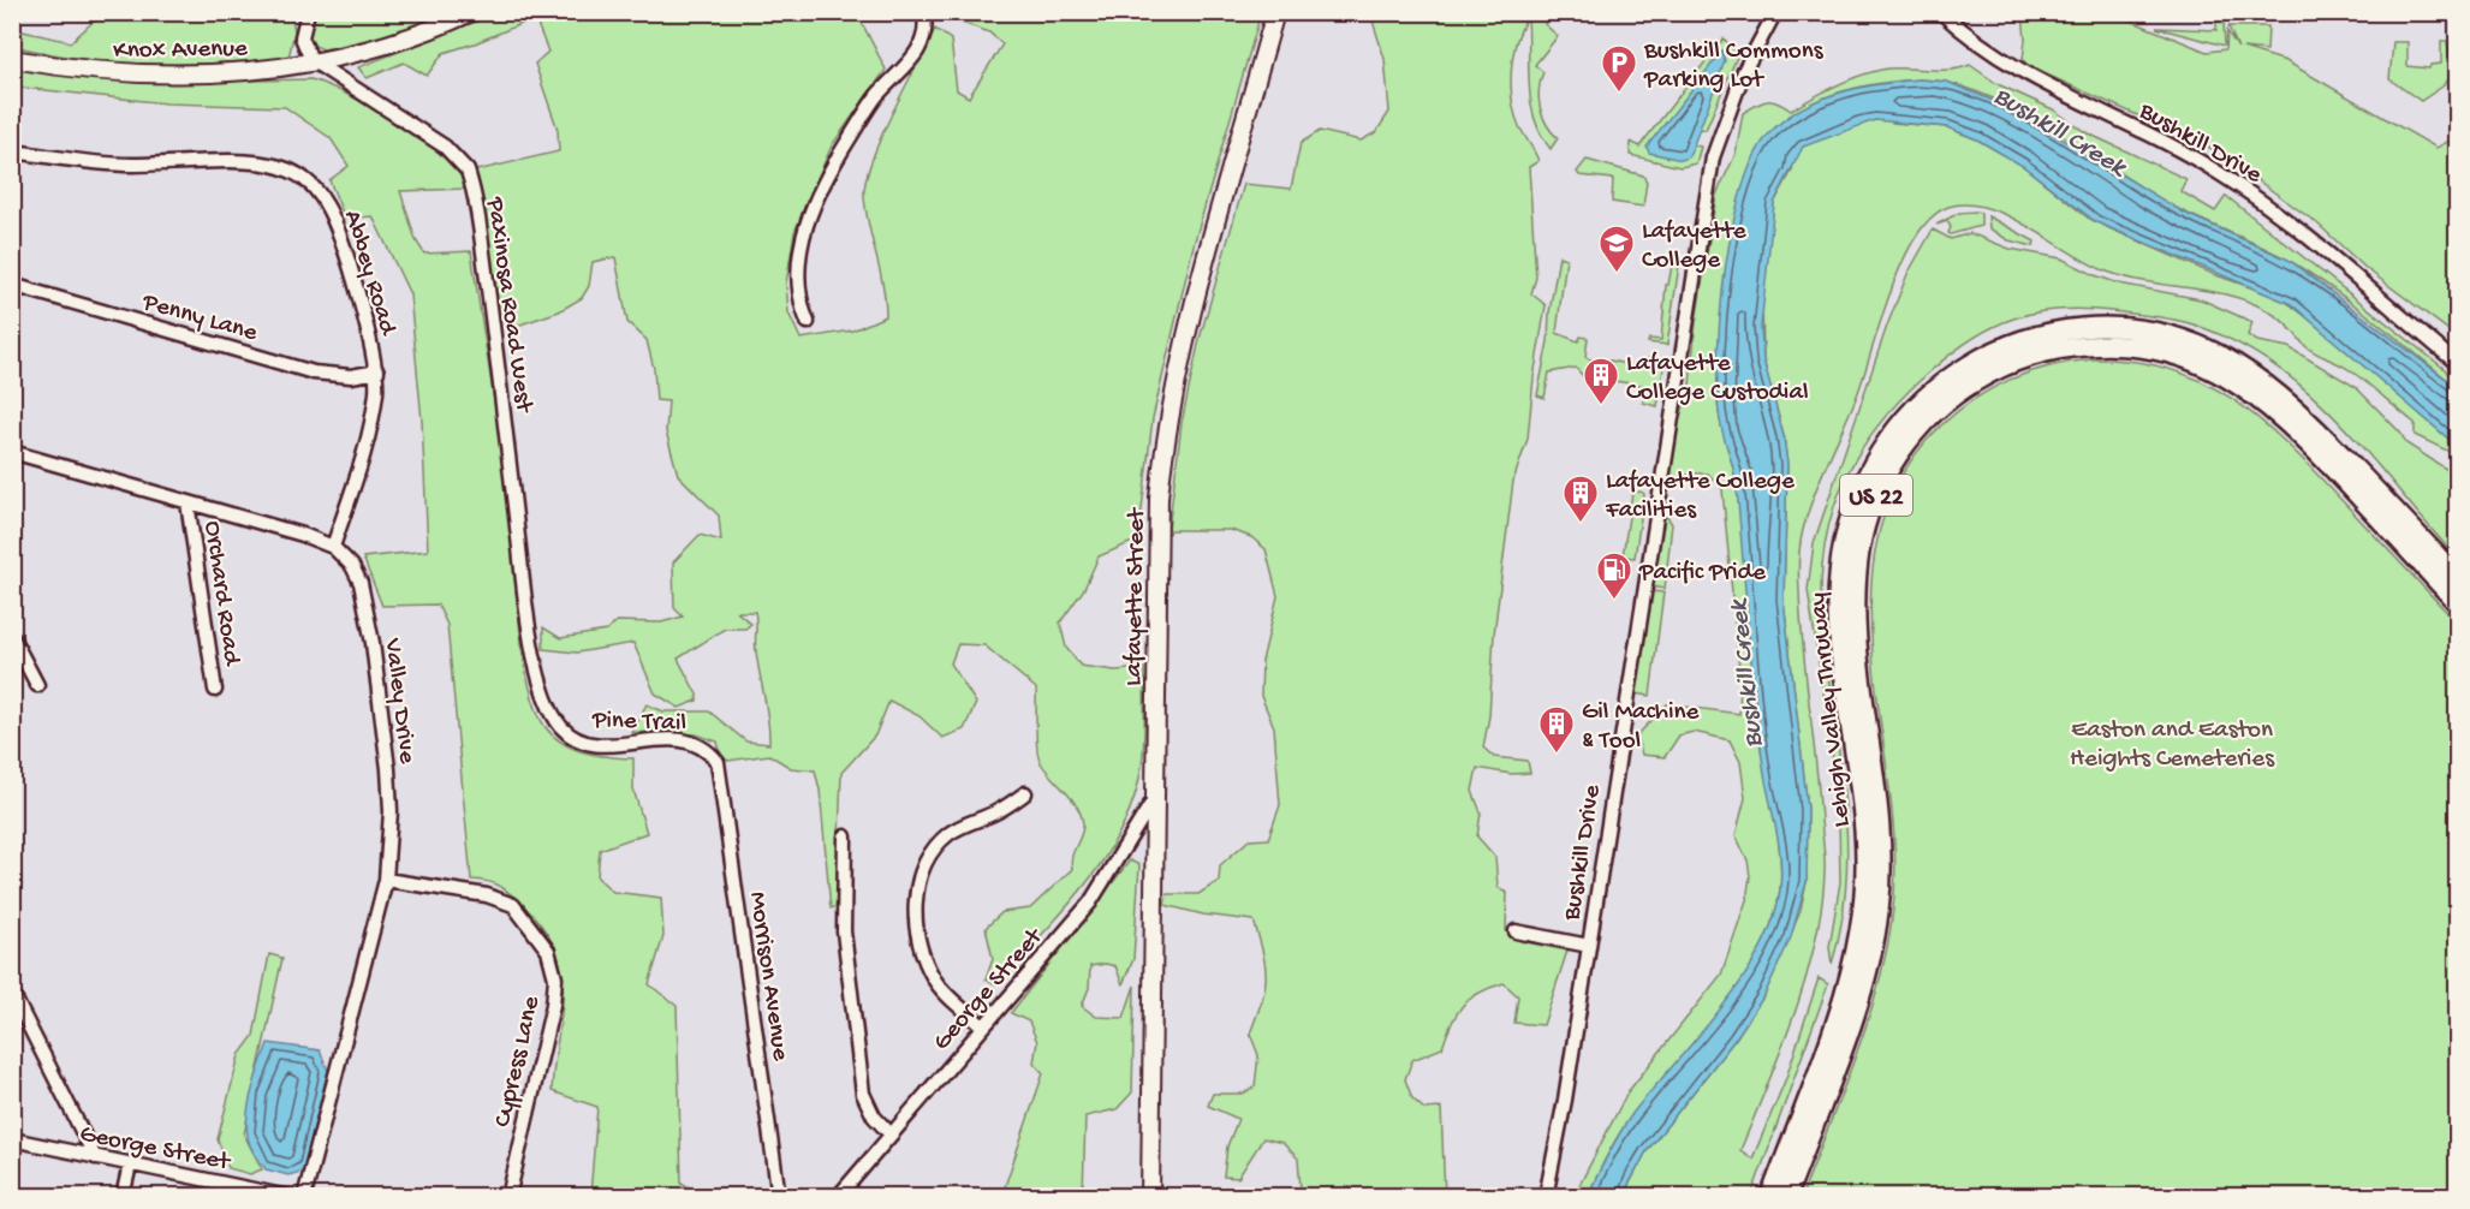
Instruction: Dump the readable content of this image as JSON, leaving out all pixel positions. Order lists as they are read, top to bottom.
{
  "streets": {
    "highway": ["US 22", "Lehigh Valley Thruway"],
    "main road": ["Knox Avenue", "Lafayette Street"],
    "street": [
      "Bushkill Drive",
      "Abbey Road",
      "Paxinosa Road West",
      "Penny Lane",
      "Orchard Road",
      "Valley Drive",
      "Pine Trail",
      "Morrison Avenue",
      "George Street",
      "Cypress Lane"
    ]
  },
  "crossings": [
    ["Knox Avenue", "Paxinosa Road West"],
    ["Abbey Road", "Penny Lane"],
    ["Abbey Road", "Valley Drive"],
    ["Paxinosa Road West", "Pine Trail"],
    ["Lafayette Street", "George Street"],
    ["Valley Drive", "Cypress Lane"],
    ["Pine Trail", "Morrison Avenue"]
  ],
  "water": ["Bushkill Creek"],
  "parks": ["Easton and Easton Heights Cemeteries"],
  "places": {
    "parking": ["Bushkill Commons Parking Lot"],
    "school or university": ["Lafayette College"],
    "building": ["Lafayette College Custodial", "Lafayette College Facilities", "Gil Machine & Tool"],
    "fuel station": ["Pacific Pride"]
  }
}
